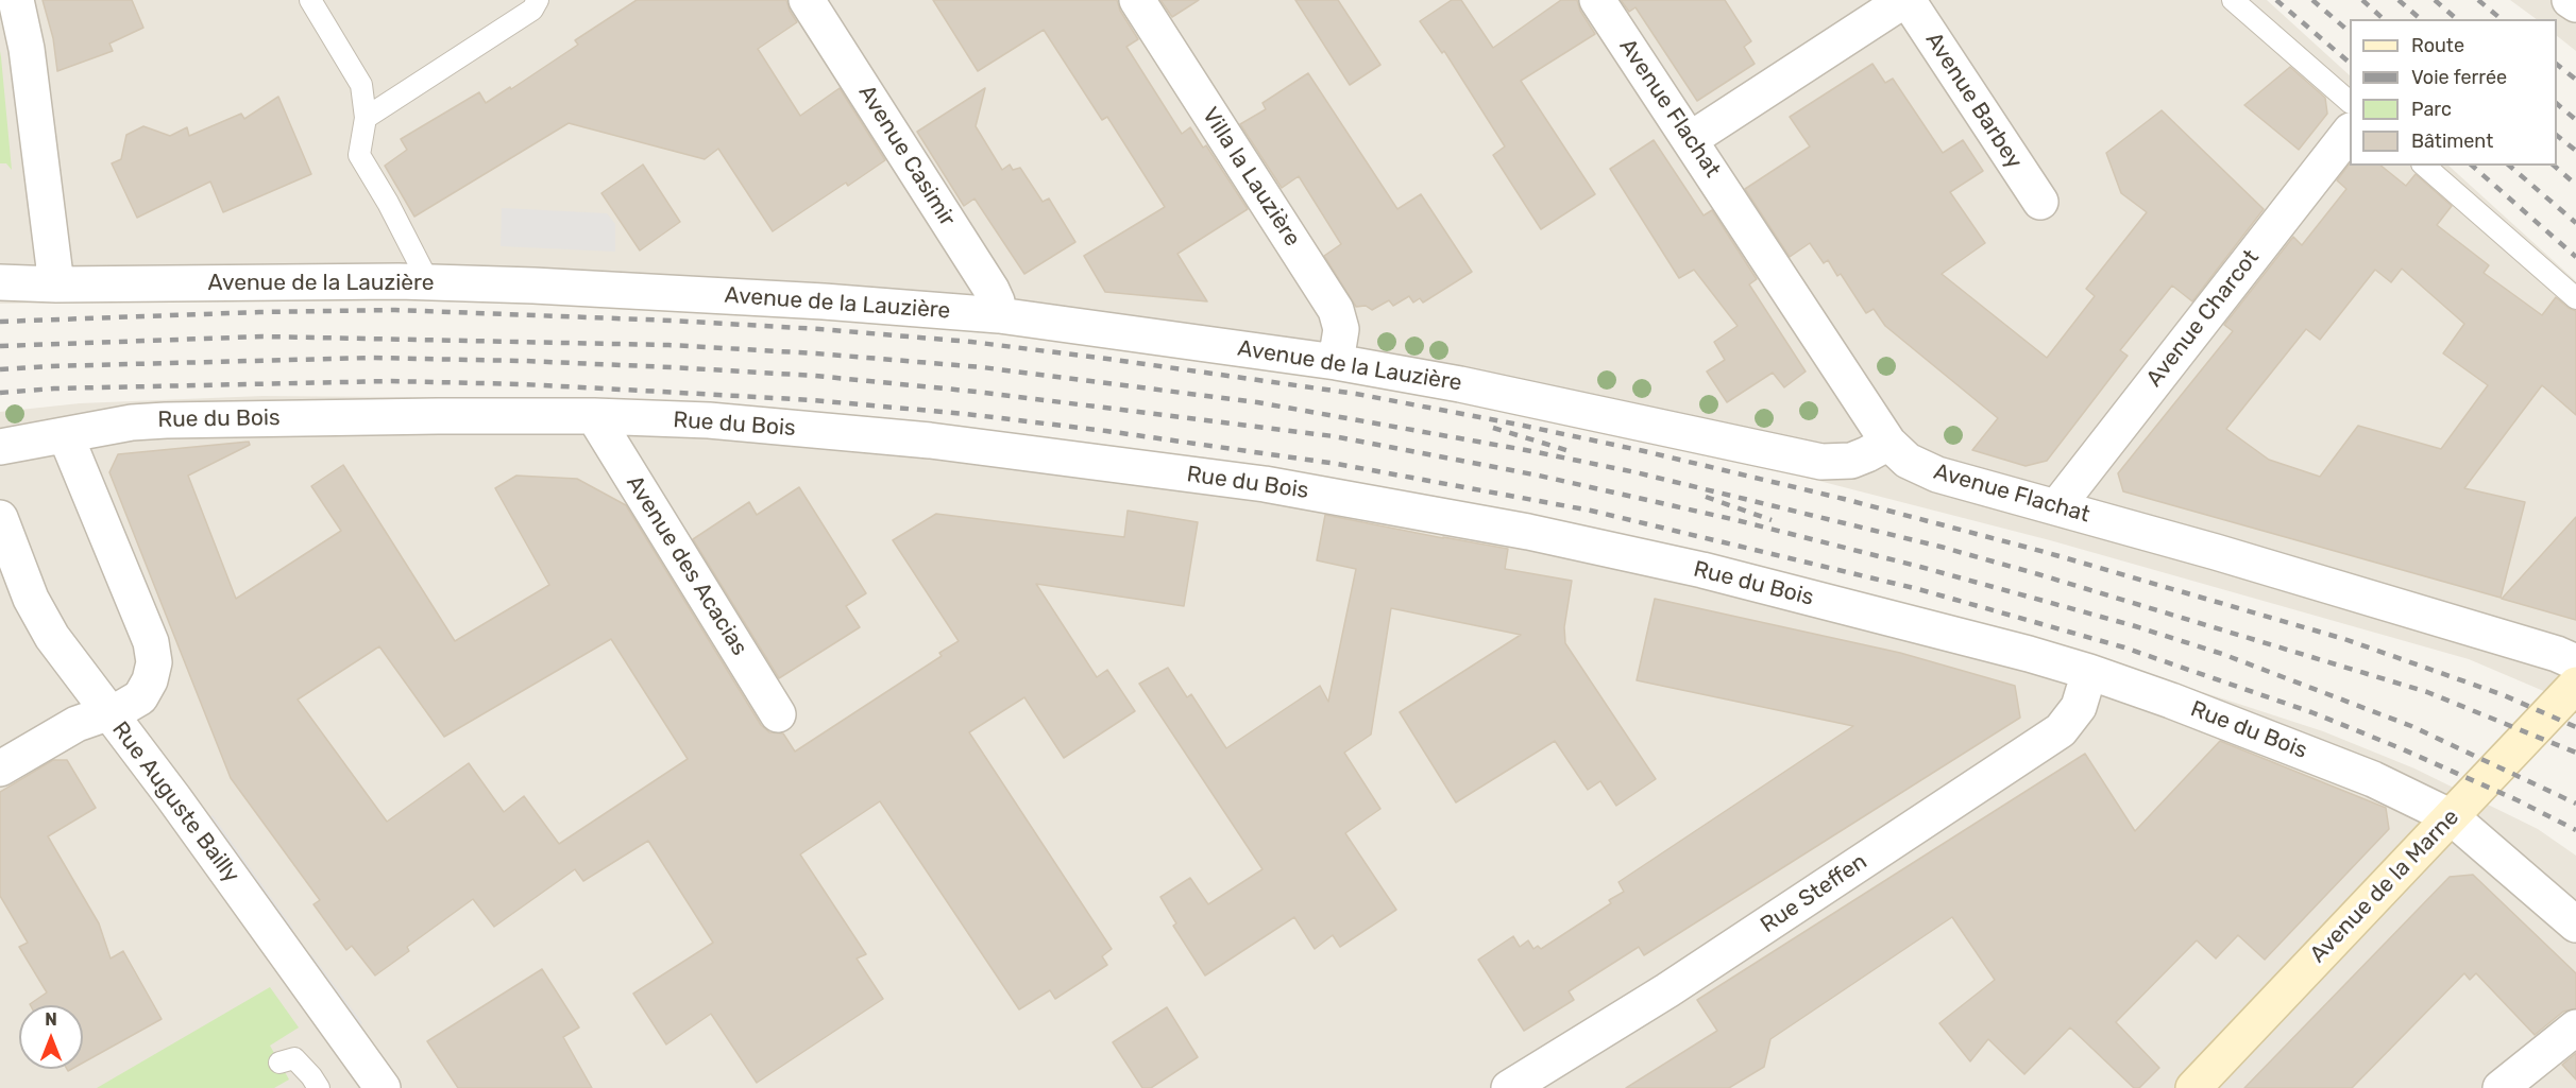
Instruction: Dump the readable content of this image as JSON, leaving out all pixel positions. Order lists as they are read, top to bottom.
{
  "streets": {
    "main road": ["Avenue de la Marne"],
    "street": [
      "Avenue Barbey",
      "Avenue Flachat",
      "Avenue Casimir",
      "Villa la Lauzière",
      "Avenue de la Lauzière",
      "Avenue Charcot",
      "Rue du Bois",
      "Avenue des Acacias",
      "Rue Auguste Bailly",
      "Rue Steffen"
    ]
  },
  "crossings": [
    ["Avenue Flachat", "Avenue de la Lauzière"],
    ["Avenue Flachat", "Avenue Charcot"],
    ["Avenue Casimir", "Avenue de la Lauzière"],
    ["Villa la Lauzière", "Avenue de la Lauzière"],
    ["Rue du Bois", "Avenue des Acacias"],
    ["Rue du Bois", "Rue Auguste Bailly"],
    ["Rue du Bois", "Avenue de la Marne"],
    ["Rue du Bois", "Rue Steffen"]
  ],
  "legend": [
    "Route",
    "Voie ferrée",
    "Parc",
    "Bâtiment"
  ],
  "north": "top"
}
